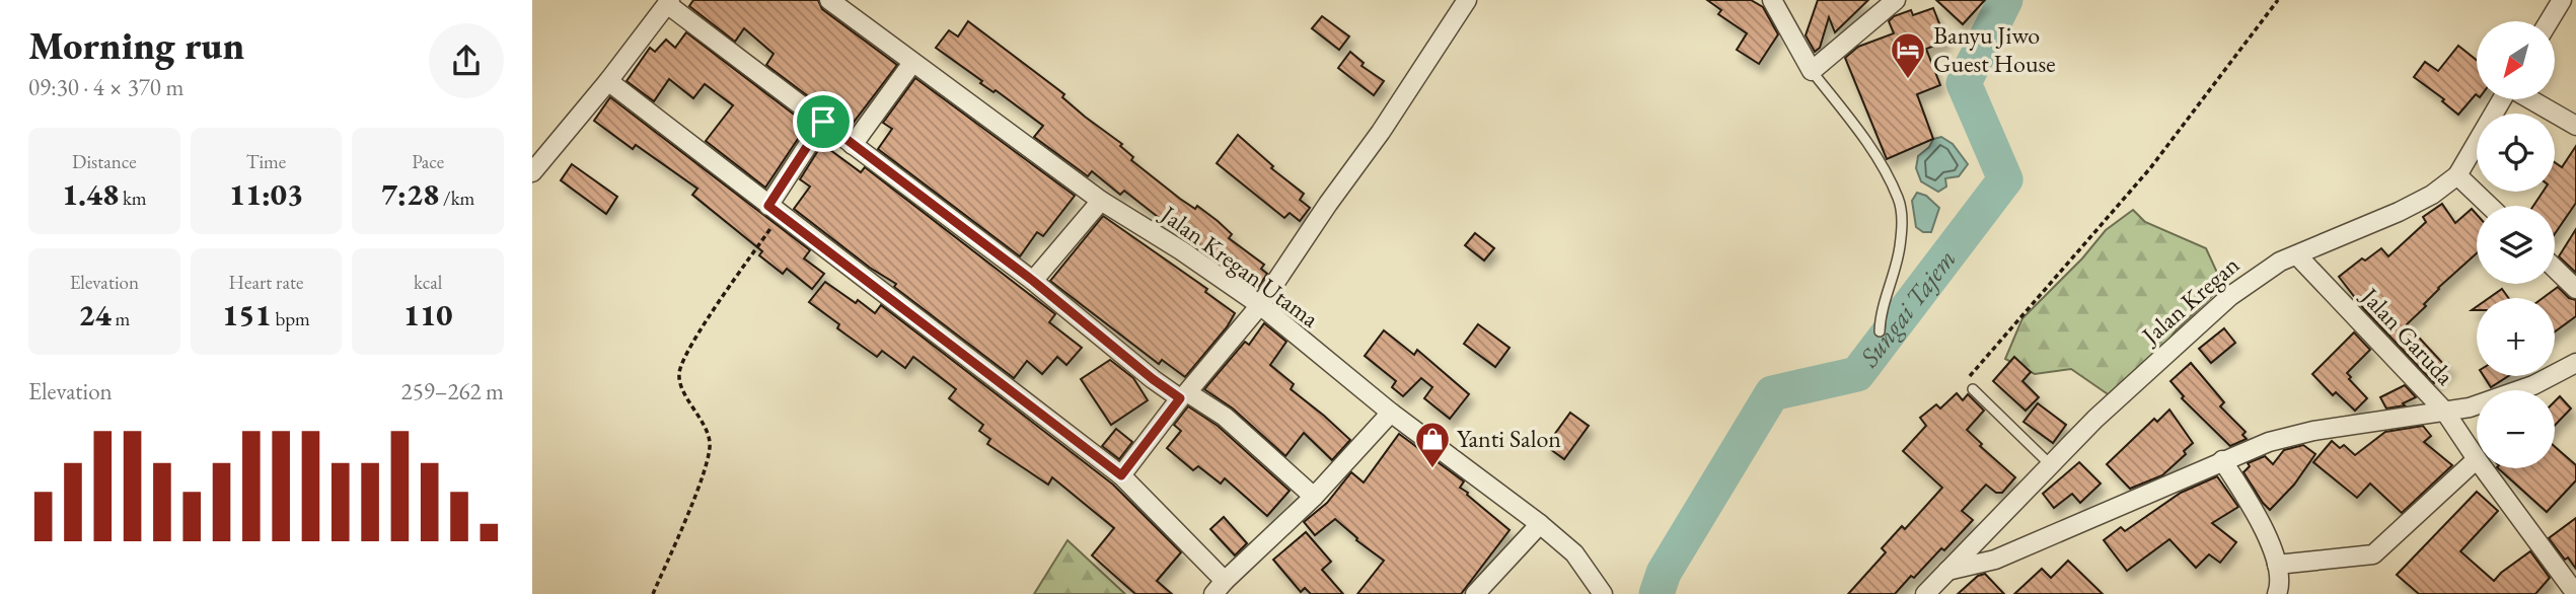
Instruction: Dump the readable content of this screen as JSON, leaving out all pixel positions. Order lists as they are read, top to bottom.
{
  "streets": {
    "street": ["Jalan Kregan Utama", "Jalan Kregan", "Jalan Garuda"]
  },
  "crossings": [
    ["Jalan Kregan", "Jalan Garuda"]
  ],
  "water": ["Sungai Tajem"],
  "places": {
    "hotel": ["Banyu Jiwo Guest House"],
    "shop": ["Yanti Salon"]
  },
  "north": "bottom left",
  "page": {
    "heading": ["Morning run", "09:30 · 4 × 370 m"],
    "map_buttons": ["+", "−"],
    "stats": [
      ["Distance", "1.48 km"],
      ["Time", "11:03"],
      ["Pace", "7:28 /km"],
      ["Elevation", "24 m"],
      ["Heart rate", "151 bpm"],
      ["kcal", "110"]
    ],
    "chart": ["Elevation", "259–262 m"]
  }
}
